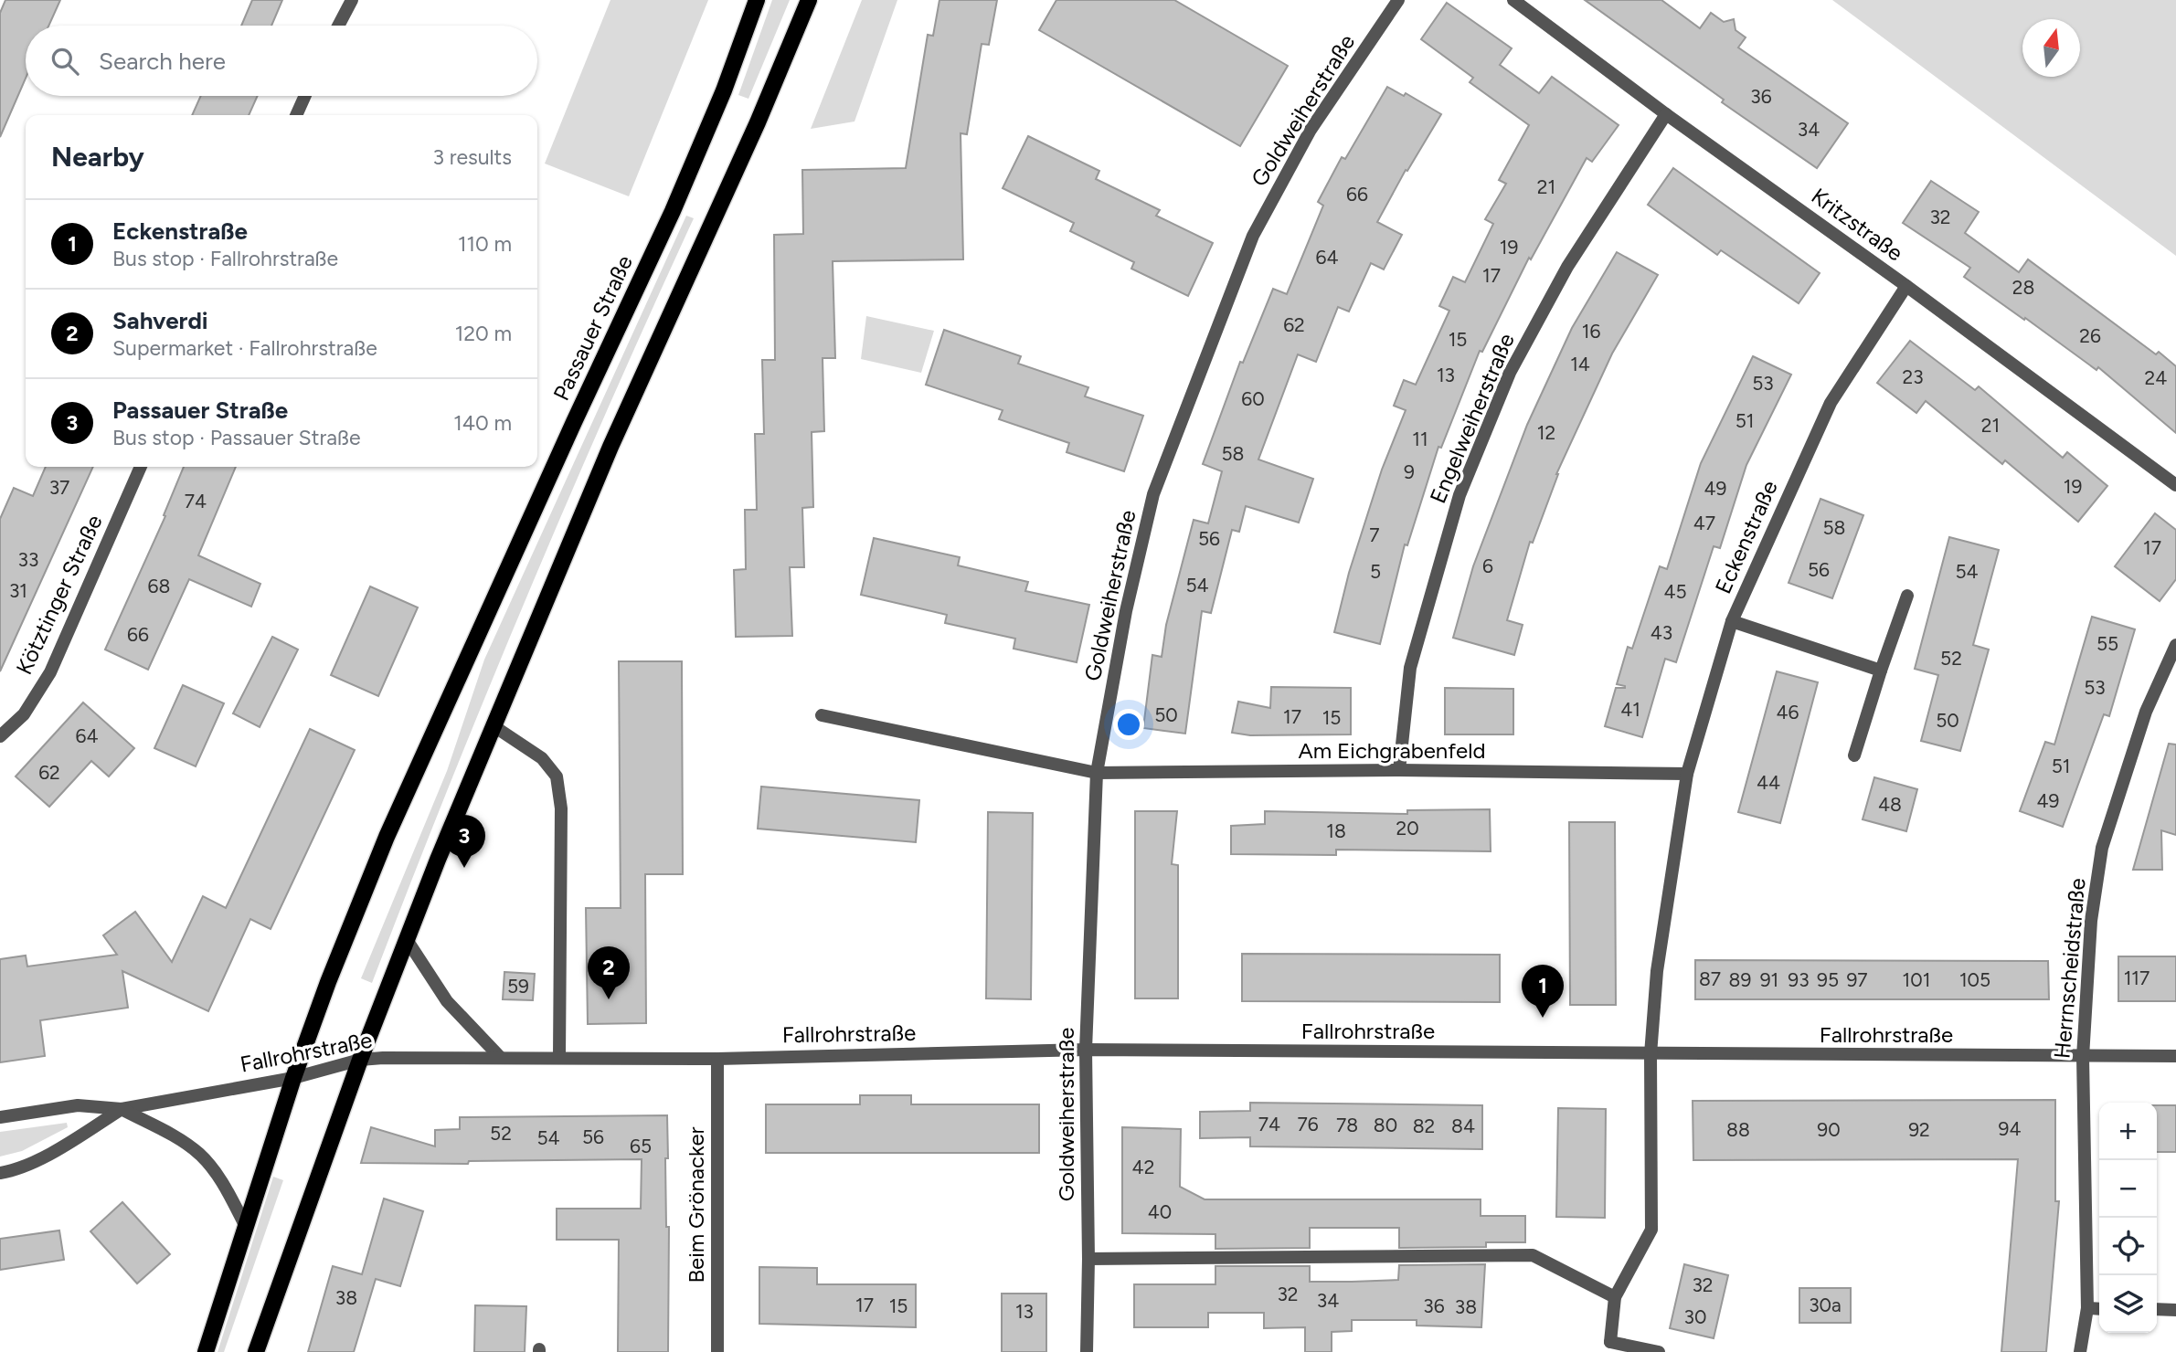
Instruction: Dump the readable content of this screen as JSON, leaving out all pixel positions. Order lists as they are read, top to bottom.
{
  "streets": {
    "main road": ["Passauer Straße"],
    "street": [
      "Goldweiherstraße",
      "Kritzstraße",
      "Engelweiherstraße",
      "Eckenstraße",
      "Kötztinger Straße",
      "Am Eichgrabenfeld",
      "Herrnscheidstraße",
      "Fallrohrstraße",
      "Beim Grönacker"
    ]
  },
  "crossings": [
    ["Goldweiherstraße", "Am Eichgrabenfeld"],
    ["Goldweiherstraße", "Fallrohrstraße"],
    ["Kritzstraße", "Engelweiherstraße"],
    ["Kritzstraße", "Eckenstraße"],
    ["Passauer Straße", "Fallrohrstraße"],
    ["Engelweiherstraße", "Am Eichgrabenfeld"],
    ["Eckenstraße", "Am Eichgrabenfeld"],
    ["Eckenstraße", "Fallrohrstraße"],
    ["Herrnscheidstraße", "Fallrohrstraße"],
    ["Fallrohrstraße", "Beim Grönacker"]
  ],
  "house_numbers": [
    "36",
    "34",
    "21",
    "66",
    "32",
    "19",
    "64",
    "17",
    "28",
    "62",
    "16",
    "26",
    "15",
    "14",
    "13",
    "23",
    "24",
    "53",
    "60",
    "51",
    "21",
    "12",
    "11",
    "58",
    "9",
    "19",
    "37",
    "49",
    "74",
    "47",
    "58",
    "7",
    "56",
    "17",
    "33",
    "6",
    "56",
    "5",
    "54",
    "54",
    "68",
    "31",
    "45",
    "43",
    "66",
    "55",
    "52",
    "53",
    "41",
    "46",
    "50",
    "17",
    "15",
    "50",
    "64",
    "51",
    "62",
    "44",
    "49",
    "48",
    "20",
    "18",
    "117",
    "87",
    "89",
    "91",
    "93",
    "95",
    "97",
    "101",
    "105",
    "59",
    "74",
    "76",
    "78",
    "80",
    "82",
    "84",
    "94",
    "88",
    "90",
    "92",
    "52",
    "56",
    "54",
    "65",
    "42",
    "40",
    "32",
    "32",
    "38",
    "34",
    "17",
    "30a",
    "15",
    "36",
    "38",
    "13",
    "30"
  ],
  "north": "top",
  "page": {
    "search": "Search here",
    "heading": ["Nearby", "3 results"],
    "list": [
      {
        "mark": "1",
        "name": "Eckenstraße",
        "note": "Bus stop · Fallrohrstraße",
        "value": "110 m"
      },
      {
        "mark": "2",
        "name": "Sahverdi",
        "note": "Supermarket · Fallrohrstraße",
        "value": "120 m"
      },
      {
        "mark": "3",
        "name": "Passauer Straße",
        "note": "Bus stop · Passauer Straße",
        "value": "140 m"
      }
    ],
    "pins": ["3", "2", "1"],
    "map_buttons": ["+", "−"]
  }
}
